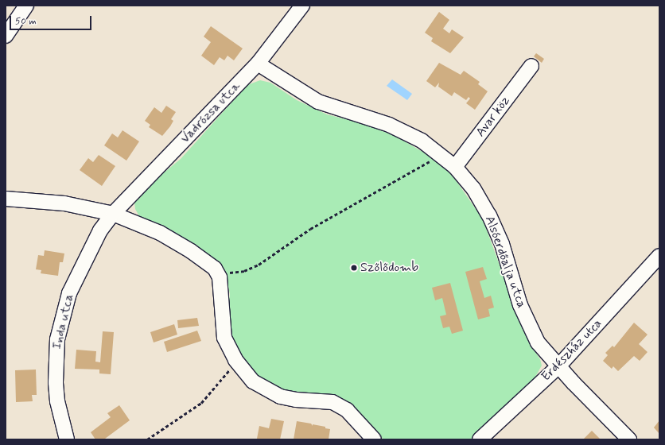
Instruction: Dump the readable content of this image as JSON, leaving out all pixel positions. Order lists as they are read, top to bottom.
{
  "streets": {
    "street": [
      "Vadrózsa utca",
      "Avar köz",
      "Alsóerdőalja utca",
      "Inda utca",
      "Erdészház utca"
    ]
  },
  "crossings": [
    ["Vadrózsa utca", "Alsóerdőalja utca"],
    ["Vadrózsa utca", "Inda utca"],
    ["Avar köz", "Alsóerdőalja utca"],
    ["Alsóerdőalja utca", "Erdészház utca"]
  ],
  "places": ["Szőlődomb"],
  "scale_bar": "50 m"
}
